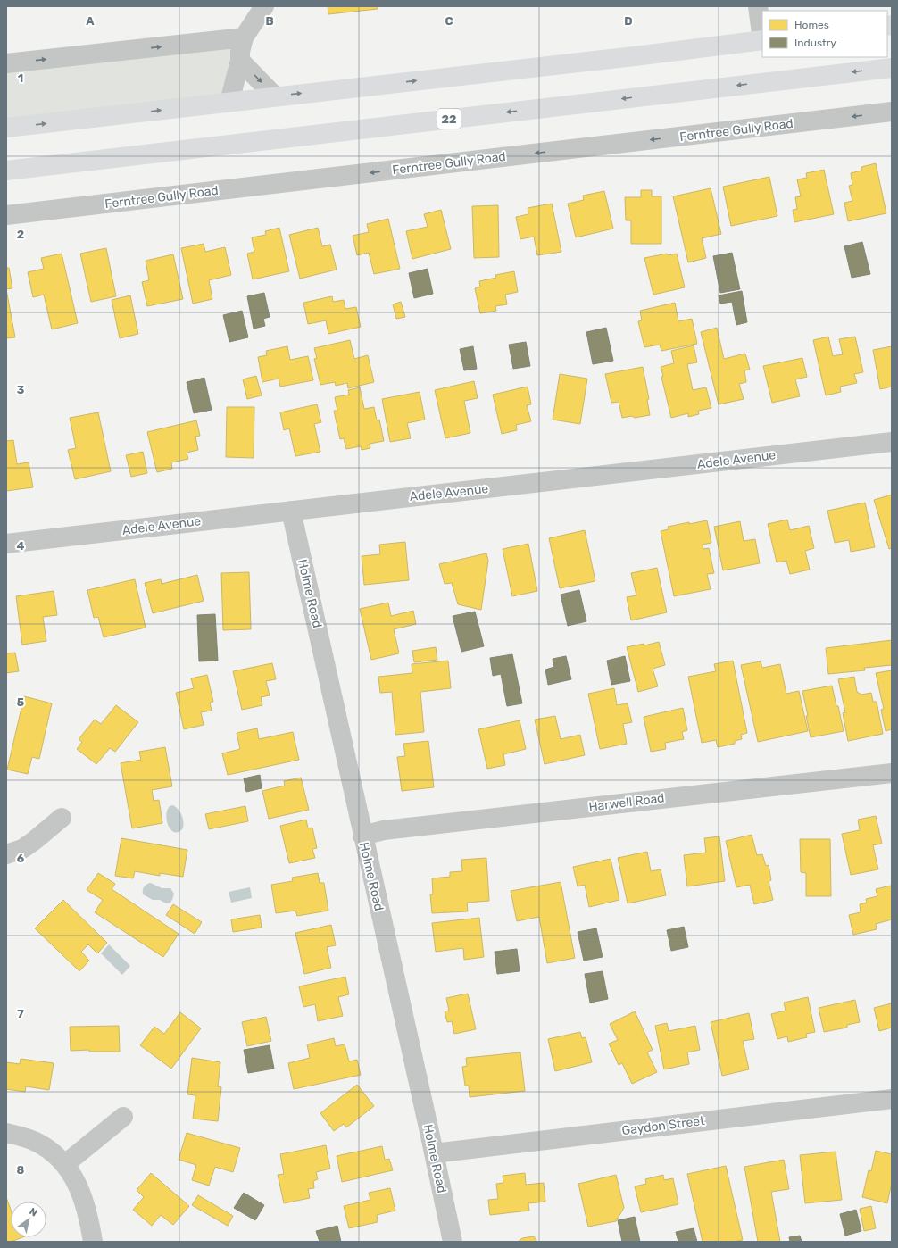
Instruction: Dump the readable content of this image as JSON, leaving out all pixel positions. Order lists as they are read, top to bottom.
{
  "streets": {
    "main road": ["22"],
    "street": [
      "Ferntree Gully Road",
      "Adele Avenue",
      "Holme Road",
      "Harwell Road",
      "Gaydon Street"
    ]
  },
  "crossings": [
    ["Adele Avenue", "Holme Road"],
    ["Holme Road", "Harwell Road"],
    ["Holme Road", "Gaydon Street"]
  ],
  "one_way": ["Ferntree Gully Road"],
  "legend": ["Homes", "Industry"],
  "north": "top right",
  "grid": {
    "columns": [
      "A",
      "B",
      "C",
      "D"
    ],
    "rows": [
      "1",
      "2",
      "3",
      "4",
      "5",
      "6",
      "7",
      "8"
    ]
  }
}
